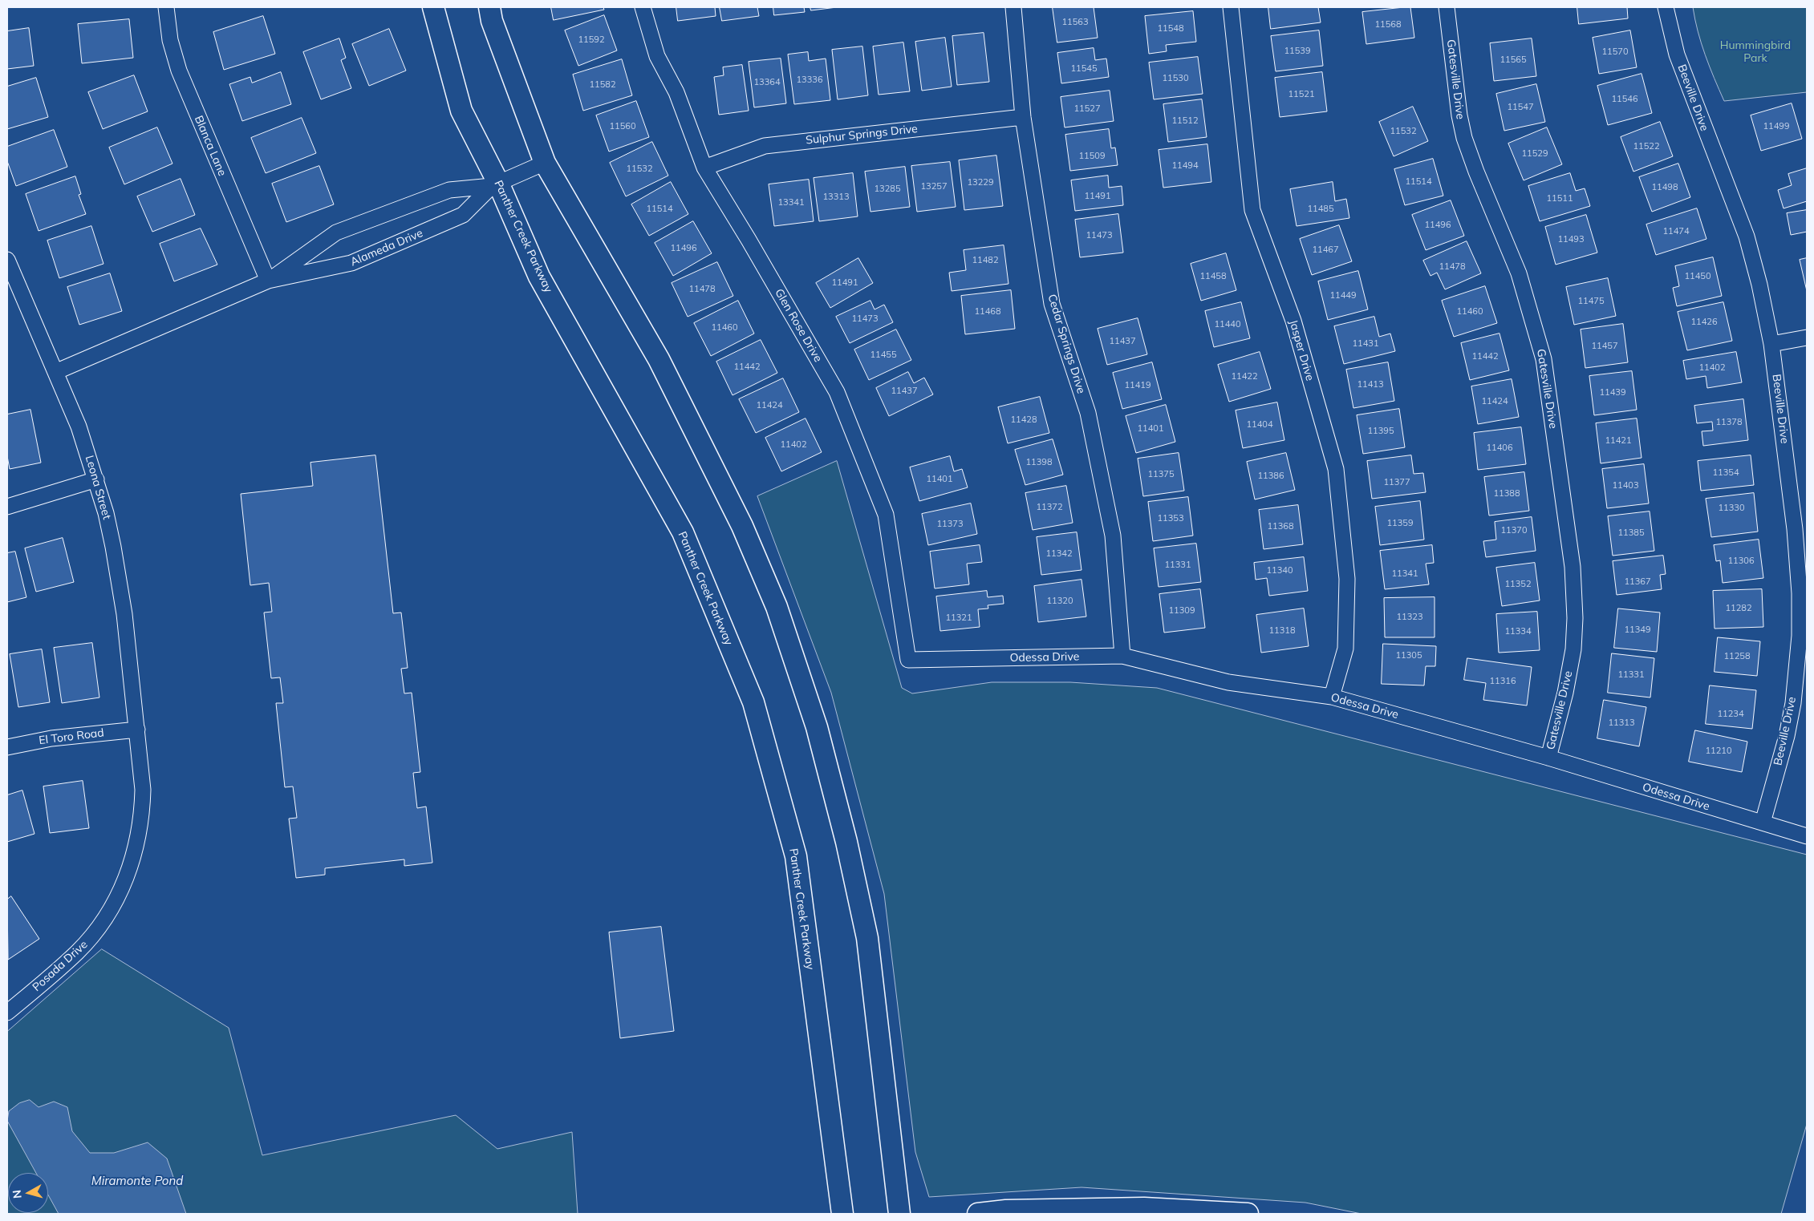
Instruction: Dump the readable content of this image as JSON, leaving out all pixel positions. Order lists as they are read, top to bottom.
{
  "streets": {
    "main road": ["Panther Creek Parkway"],
    "street": [
      "Gatesville Drive",
      "Beeville Drive",
      "Sulphur Springs Drive",
      "Blanca Lane",
      "Alameda Drive",
      "Glen Rose Drive",
      "Cedar Springs Drive",
      "Jasper Drive",
      "Leona Street",
      "Odessa Drive",
      "El Toro Road",
      "Posada Drive"
    ]
  },
  "crossings": [
    ["Gatesville Drive", "Odessa Drive"],
    ["Beeville Drive", "Odessa Drive"],
    ["Sulphur Springs Drive", "Glen Rose Drive"],
    ["Sulphur Springs Drive", "Cedar Springs Drive"],
    ["Blanca Lane", "Alameda Drive"],
    ["Panther Creek Parkway", "Alameda Drive"],
    ["Alameda Drive", "Leona Street"],
    ["Glen Rose Drive", "Odessa Drive"],
    ["Cedar Springs Drive", "Odessa Drive"],
    ["Jasper Drive", "Odessa Drive"],
    ["Leona Street", "El Toro Road"],
    ["Leona Street", "Posada Drive"],
    ["El Toro Road", "Posada Drive"]
  ],
  "water": ["Miramonte Pond"],
  "parks": ["Hummingbird Park"],
  "house_numbers": [
    "11563",
    "11568",
    "11548",
    "11592",
    "11539",
    "11570",
    "11565",
    "11545",
    "11530",
    "13336",
    "13364",
    "11582",
    "11521",
    "11546",
    "11547",
    "11527",
    "11512",
    "11560",
    "11499",
    "11532",
    "11522",
    "11529",
    "11509",
    "11494",
    "11532",
    "11514",
    "13229",
    "13257",
    "11498",
    "13285",
    "11491",
    "13313",
    "11511",
    "13341",
    "11514",
    "11485",
    "11496",
    "11474",
    "11473",
    "11493",
    "11496",
    "11467",
    "11482",
    "11478",
    "11458",
    "11450",
    "11491",
    "11478",
    "11449",
    "11475",
    "11468",
    "11460",
    "11473",
    "11426",
    "11440",
    "11460",
    "11437",
    "11431",
    "11457",
    "11455",
    "11442",
    "11442",
    "11402",
    "11422",
    "11413",
    "11419",
    "11437",
    "11439",
    "11424",
    "11424",
    "11428",
    "11378",
    "11404",
    "11401",
    "11395",
    "11421",
    "11402",
    "11406",
    "11398",
    "11354",
    "11375",
    "11386",
    "11401",
    "11377",
    "11403",
    "11388",
    "11372",
    "11330",
    "11353",
    "11359",
    "11373",
    "11368",
    "11370",
    "11385",
    "11342",
    "11306",
    "11331",
    "11340",
    "11341",
    "11367",
    "11352",
    "11320",
    "11282",
    "11309",
    "11323",
    "11321",
    "11349",
    "11318",
    "11334",
    "11305",
    "11258",
    "11331",
    "11316",
    "11234",
    "11313",
    "11210"
  ],
  "north": "left"
}
